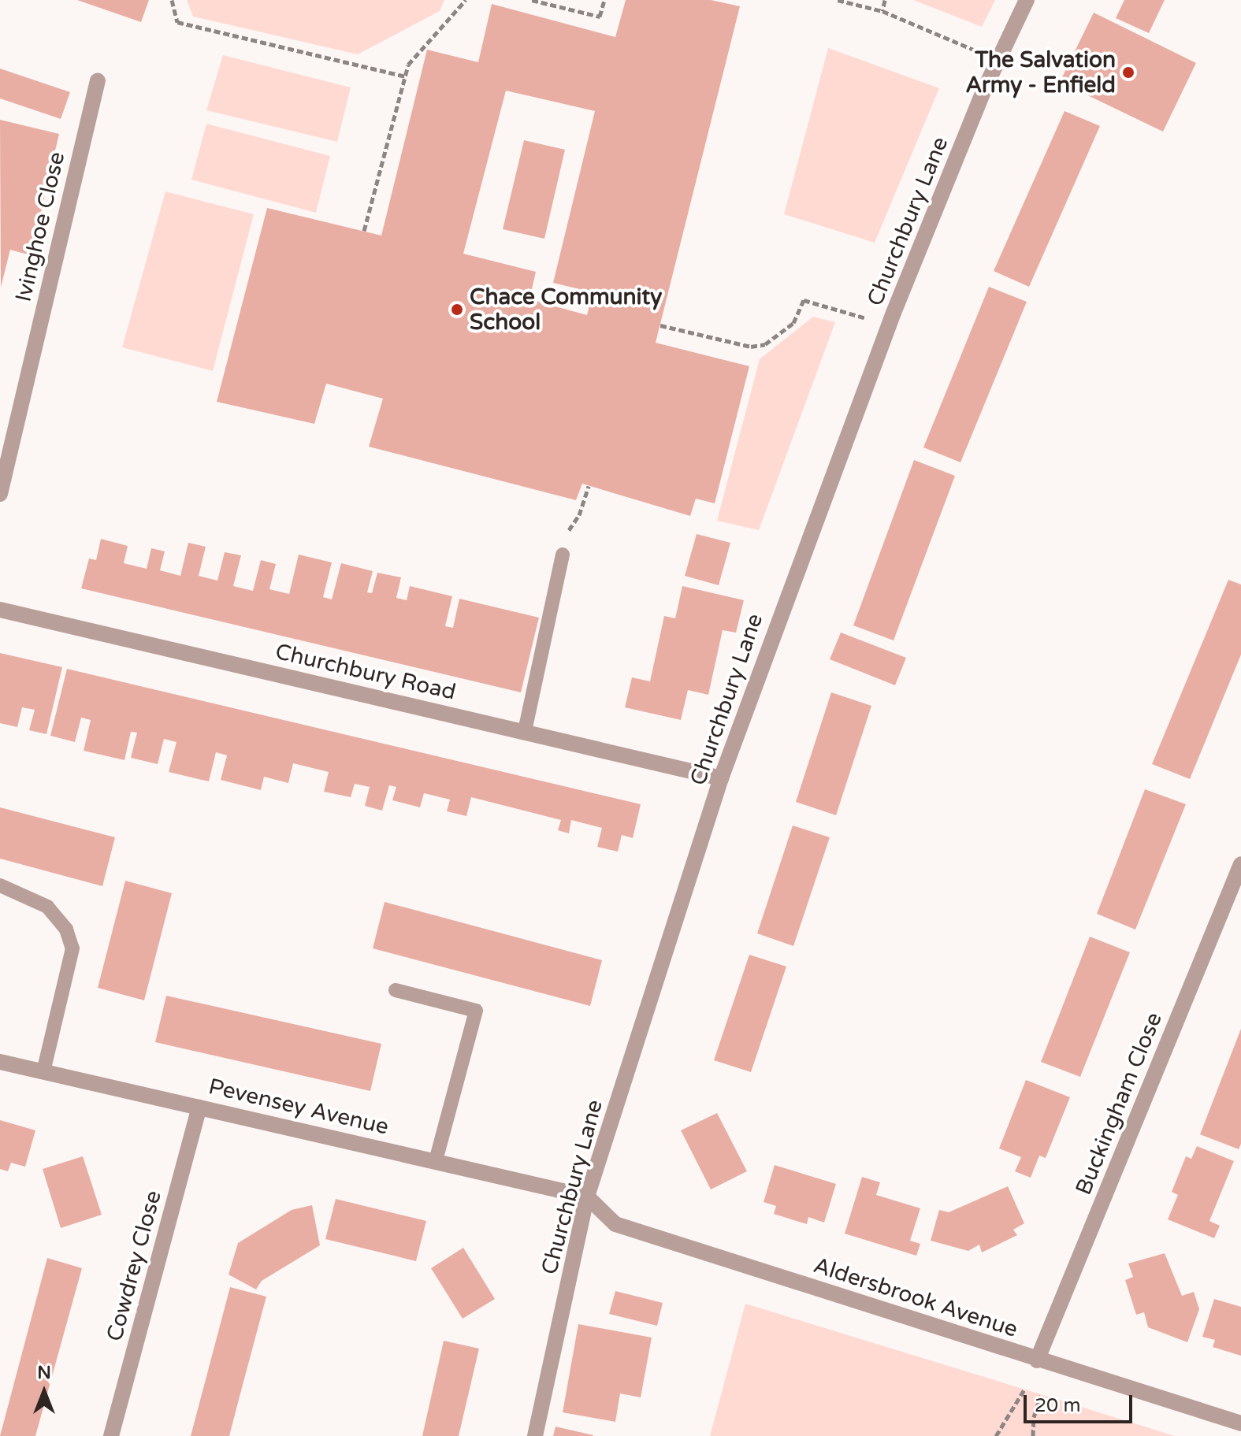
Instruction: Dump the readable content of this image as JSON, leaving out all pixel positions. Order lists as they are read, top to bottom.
{
  "streets": {
    "street": [
      "Churchbury Lane",
      "Ivinghoe Close",
      "Churchbury Road",
      "Buckingham Close",
      "Pevensey Avenue",
      "Cowdrey Close",
      "Aldersbrook Avenue"
    ]
  },
  "crossings": [
    ["Churchbury Lane", "Churchbury Road"],
    ["Churchbury Lane", "Pevensey Avenue"],
    ["Churchbury Lane", "Aldersbrook Avenue"],
    ["Buckingham Close", "Aldersbrook Avenue"],
    ["Pevensey Avenue", "Cowdrey Close"],
    ["Pevensey Avenue", "Aldersbrook Avenue"]
  ],
  "places": ["The Salvation Army - Enfield", "Chace Community School"],
  "scale_bar": "20 m",
  "north": "top"
}
